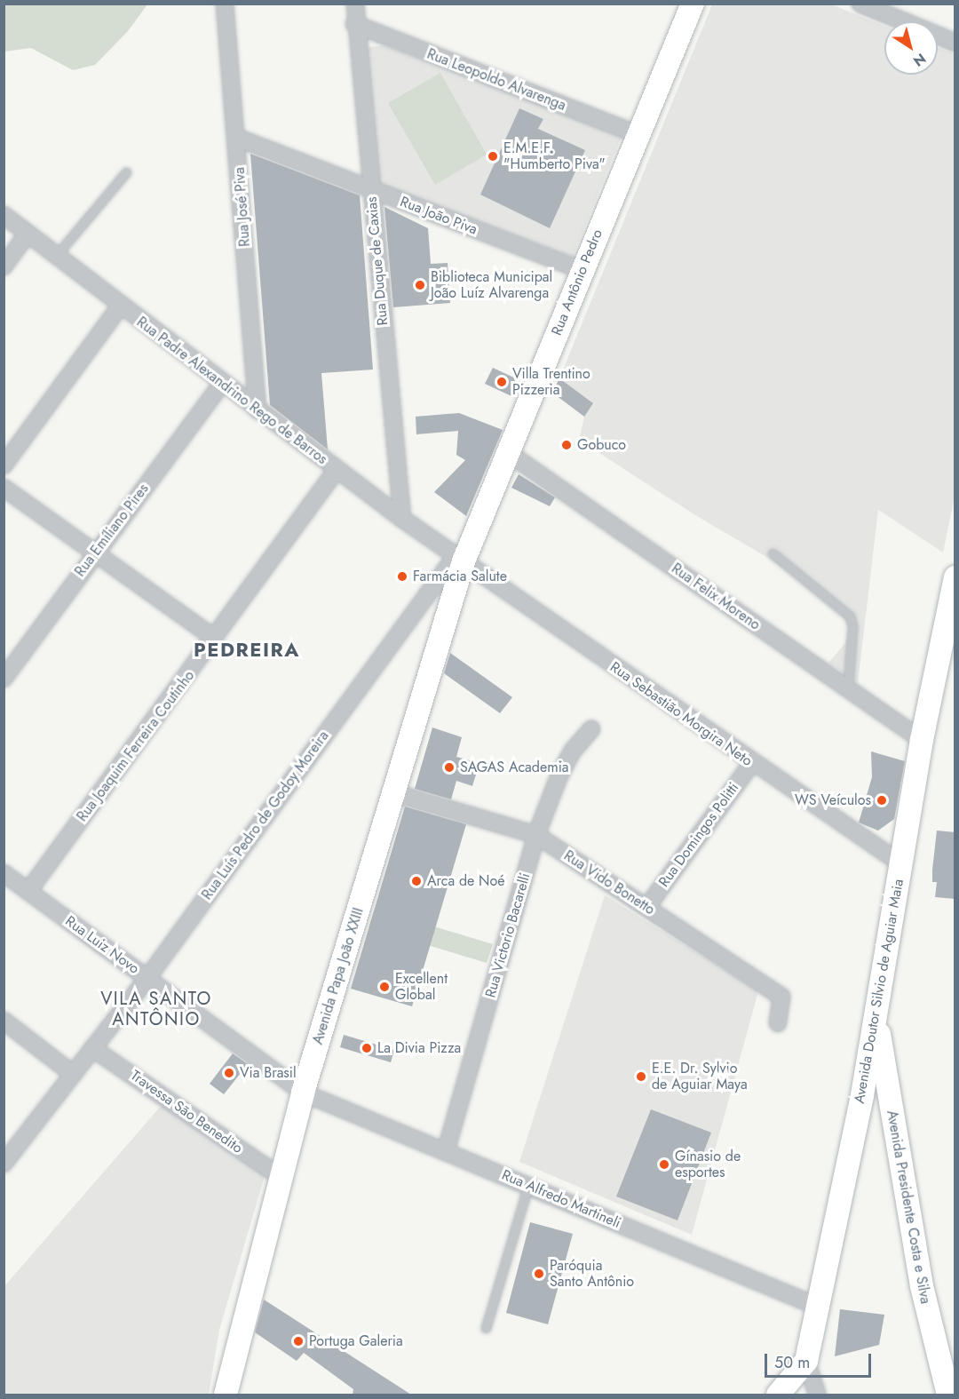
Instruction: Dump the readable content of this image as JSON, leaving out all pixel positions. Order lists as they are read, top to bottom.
{
  "streets": {
    "main road": [
      "Rua Antônio Pedro",
      "Avenida Papa João XXIII",
      "Avenida Doutor Silvio de Aguiar Maia",
      "Avenida Presidente Costa e Silva"
    ],
    "street": [
      "Rua Leopoldo Alvarenga",
      "Rua José Piva",
      "Rua João Piva",
      "Rua Duque de Caxias",
      "Rua Padre Alexandrino Rego de Barros",
      "Rua Emíliano Pires",
      "Rua Felix Moreno",
      "Rua Sebastião Morgira Neto",
      "Rua Joaquim Ferreira Coutinho",
      "Rua Luís Pedro de Godoy Moreira",
      "Rua Domingos Politti",
      "Rua Vido Bonetto",
      "Rua Victorio Bacarelli",
      "Rua Luiz Novo",
      "Travessa São Benedito",
      "Rua Alfredo Martineli"
    ]
  },
  "crossings": [
    ["Rua Leopoldo Alvarenga", "Rua Duque de Caxias"],
    ["Rua Leopoldo Alvarenga", "Rua Antônio Pedro"],
    ["Rua José Piva", "Rua João Piva"],
    ["Rua José Piva", "Rua Padre Alexandrino Rego de Barros"],
    ["Rua João Piva", "Rua Duque de Caxias"],
    ["Rua João Piva", "Rua Antônio Pedro"],
    ["Rua Duque de Caxias", "Rua Padre Alexandrino Rego de Barros"],
    ["Rua Antônio Pedro", "Rua Padre Alexandrino Rego de Barros"],
    ["Rua Antônio Pedro", "Rua Felix Moreno"],
    ["Rua Antônio Pedro", "Rua Sebastião Morgira Neto"],
    ["Rua Antônio Pedro", "Rua Luís Pedro de Godoy Moreira"],
    ["Rua Antônio Pedro", "Avenida Papa João XXIII"],
    ["Rua Padre Alexandrino Rego de Barros", "Rua Emíliano Pires"],
    ["Rua Padre Alexandrino Rego de Barros", "Rua Sebastião Morgira Neto"],
    ["Rua Padre Alexandrino Rego de Barros", "Rua Joaquim Ferreira Coutinho"],
    ["Rua Padre Alexandrino Rego de Barros", "Rua Luís Pedro de Godoy Moreira"],
    ["Rua Padre Alexandrino Rego de Barros", "Avenida Papa João XXIII"],
    ["Rua Felix Moreno", "Avenida Doutor Silvio de Aguiar Maia"],
    ["Rua Sebastião Morgira Neto", "Rua Luís Pedro de Godoy Moreira"],
    ["Rua Sebastião Morgira Neto", "Rua Domingos Politti"],
    ["Rua Sebastião Morgira Neto", "Avenida Papa João XXIII"],
    ["Rua Sebastião Morgira Neto", "Avenida Doutor Silvio de Aguiar Maia"],
    ["Rua Joaquim Ferreira Coutinho", "Rua Luiz Novo"],
    ["Rua Luís Pedro de Godoy Moreira", "Rua Luiz Novo"],
    ["Rua Luís Pedro de Godoy Moreira", "Avenida Papa João XXIII"],
    ["Rua Luís Pedro de Godoy Moreira", "Travessa São Benedito"],
    ["Rua Domingos Politti", "Rua Vido Bonetto"],
    ["Rua Vido Bonetto", "Rua Victorio Bacarelli"],
    ["Rua Vido Bonetto", "Avenida Papa João XXIII"],
    ["Rua Victorio Bacarelli", "Rua Alfredo Martineli"],
    ["Rua Luiz Novo", "Avenida Papa João XXIII"],
    ["Rua Luiz Novo", "Rua Alfredo Martineli"],
    ["Avenida Papa João XXIII", "Travessa São Benedito"],
    ["Avenida Papa João XXIII", "Rua Alfredo Martineli"],
    ["Avenida Doutor Silvio de Aguiar Maia", "Rua Alfredo Martineli"],
    ["Avenida Doutor Silvio de Aguiar Maia", "Avenida Presidente Costa e Silva"]
  ],
  "districts": ["PEDREIRA", "VILA SANTO ANTÔNIO"],
  "places": [
    "E.M.E.F. \"Humberto Piva\"",
    "Biblioteca Municipal João Luíz Alvarenga",
    "Villa Trentino Pizzeria",
    "Gobuco",
    "Farmácia Salute",
    "SAGAS Academia",
    "WS Veículos",
    "Arca de Noé",
    "Excellent Global",
    "La Divia Pizza",
    "Via Brasil",
    "E.E. Dr. Sylvio de Aguiar Maya",
    "Gínasio de esportes",
    "Paróquia Santo Antônio",
    "Portuga Galeria"
  ],
  "scale_bar": "50 m",
  "north": "bottom right"
}
